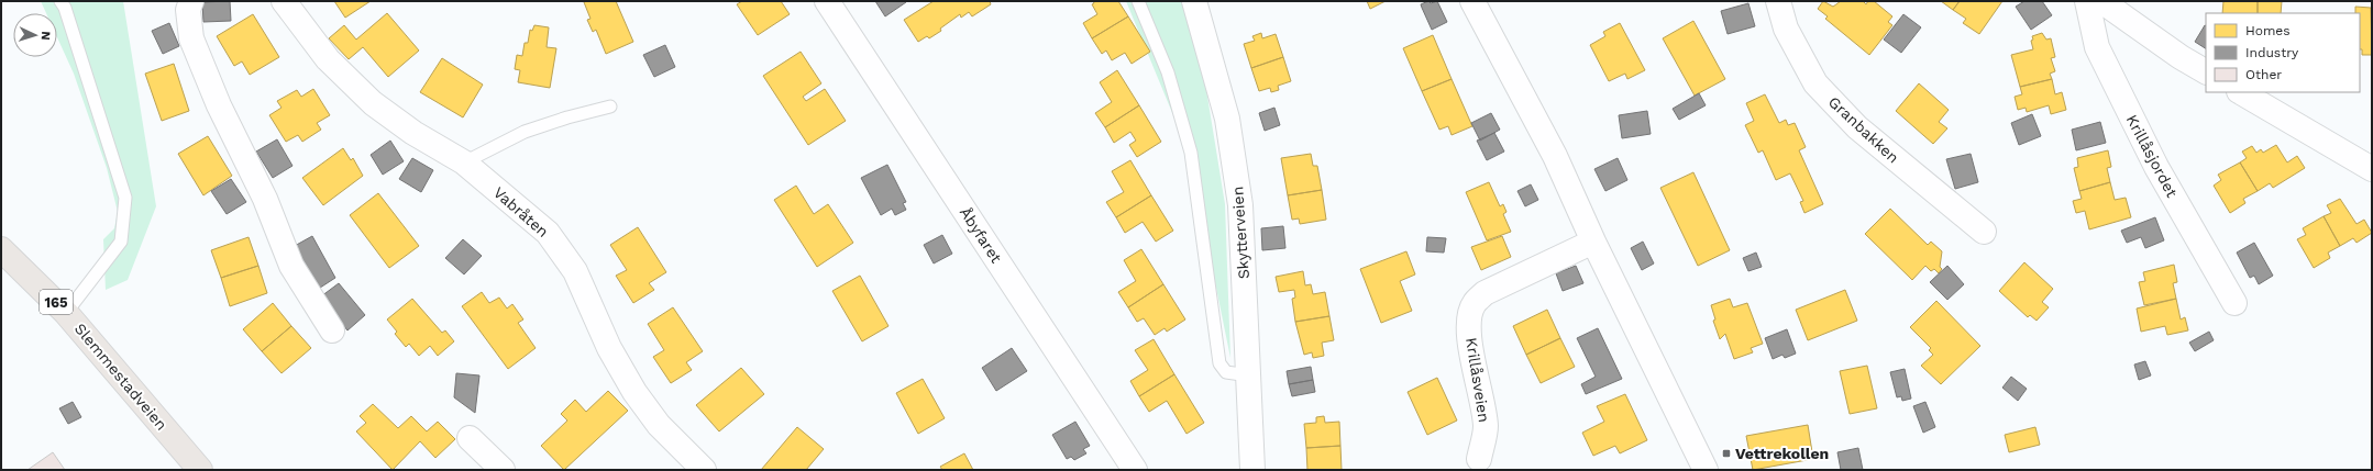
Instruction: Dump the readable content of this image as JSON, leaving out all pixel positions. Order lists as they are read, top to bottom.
{
  "streets": {
    "main road": ["165", "Slemmestadveien"],
    "street": [
      "Granbakken",
      "Krillåsjordet",
      "Vabråten",
      "Skytterveien",
      "Åbyfaret",
      "Krillåsveien"
    ]
  },
  "places": {
    "transit": ["Vettrekollen"]
  },
  "legend": ["Homes", "Industry", "Other"],
  "north": "right"
}
